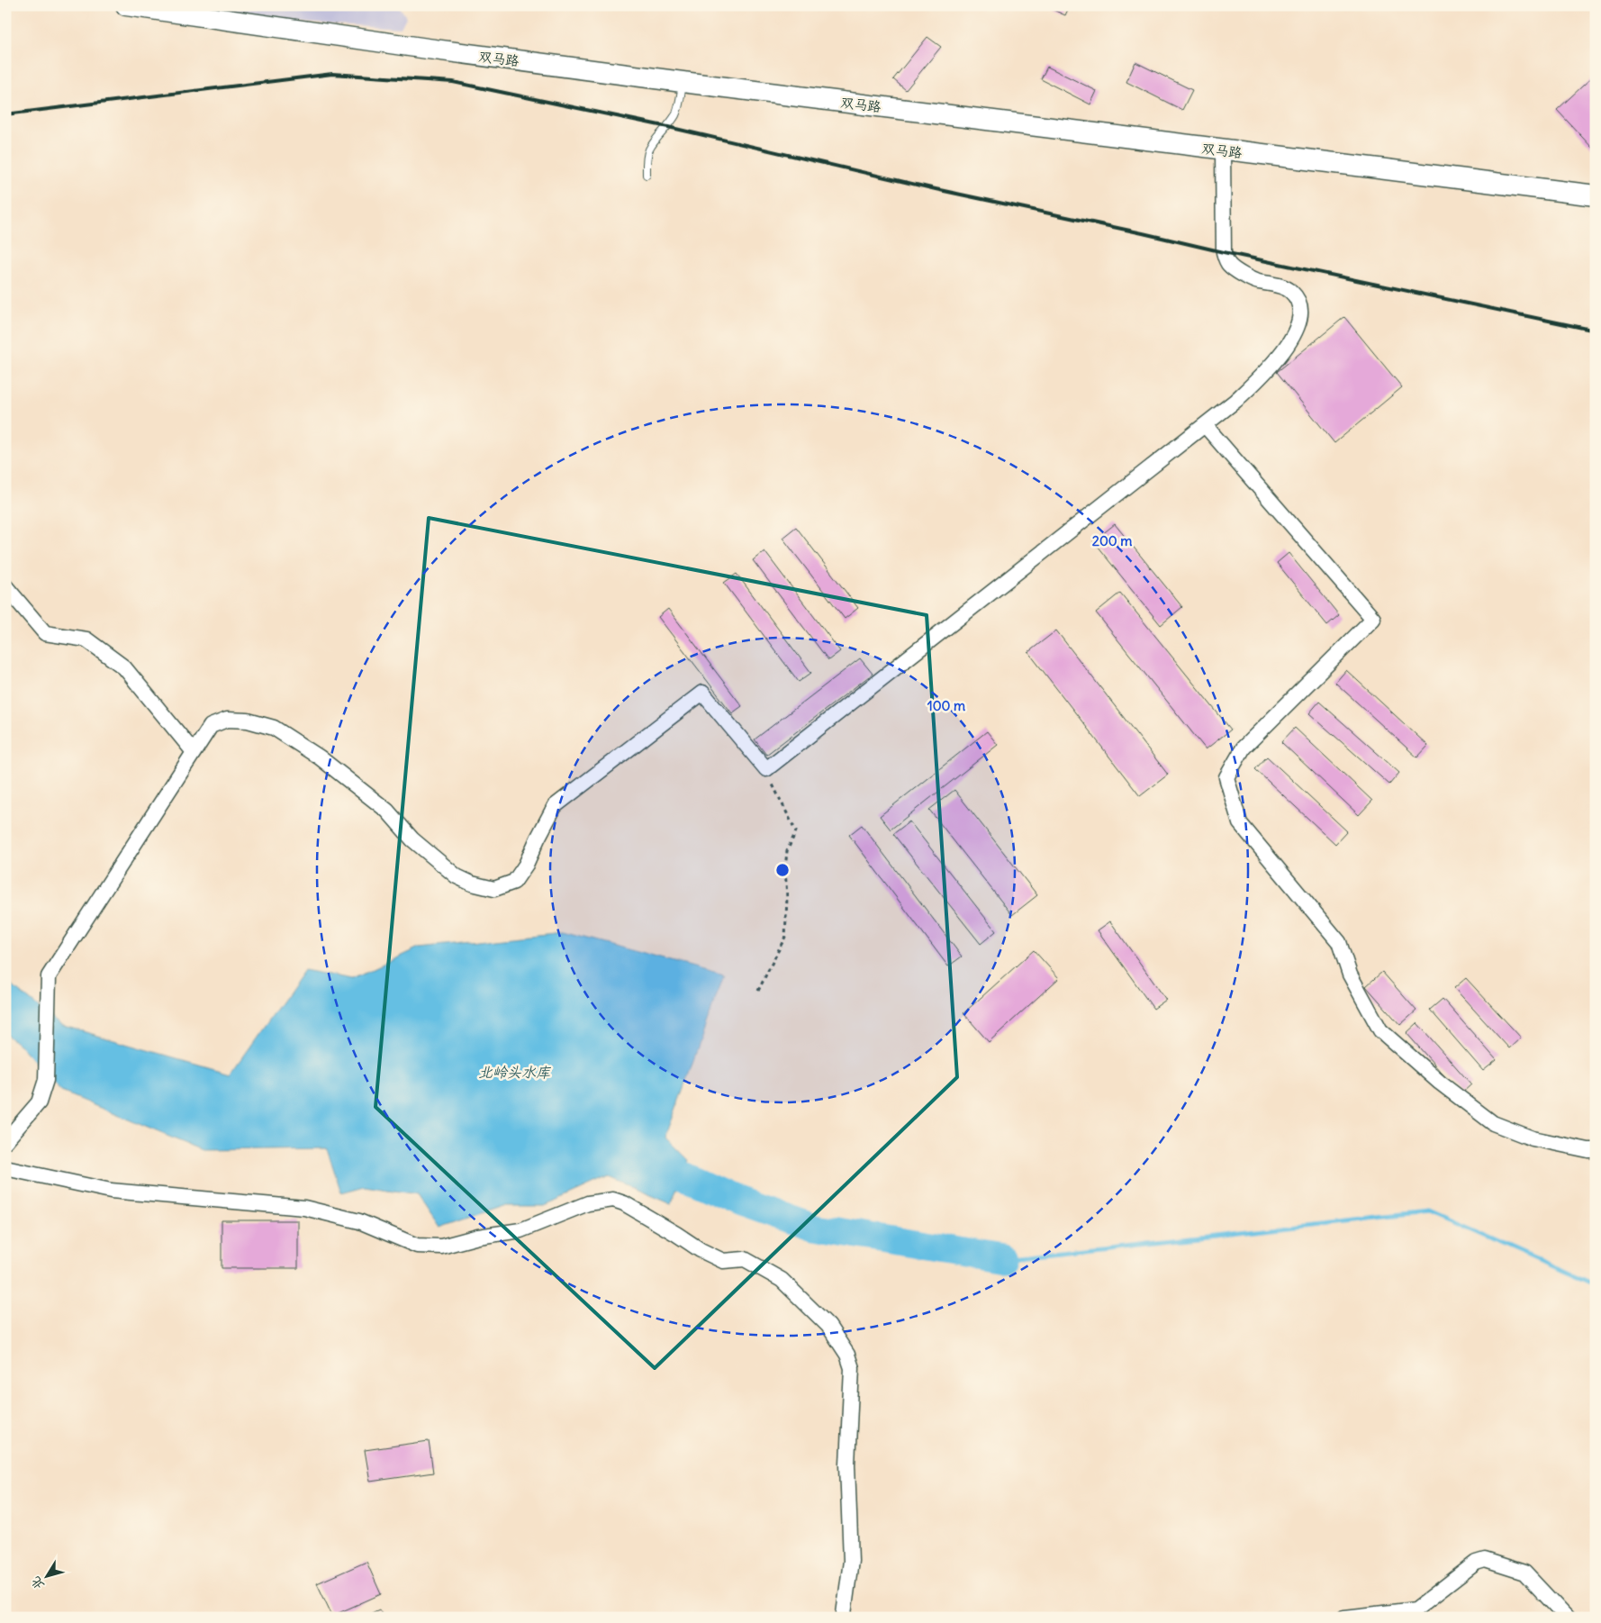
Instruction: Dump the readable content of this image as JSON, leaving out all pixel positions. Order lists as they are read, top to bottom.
{
  "streets": {
    "street": ["双马路"]
  },
  "water": ["北岭头水库"],
  "north": "bottom left",
  "rings": ["200 m", "100 m"]
}
